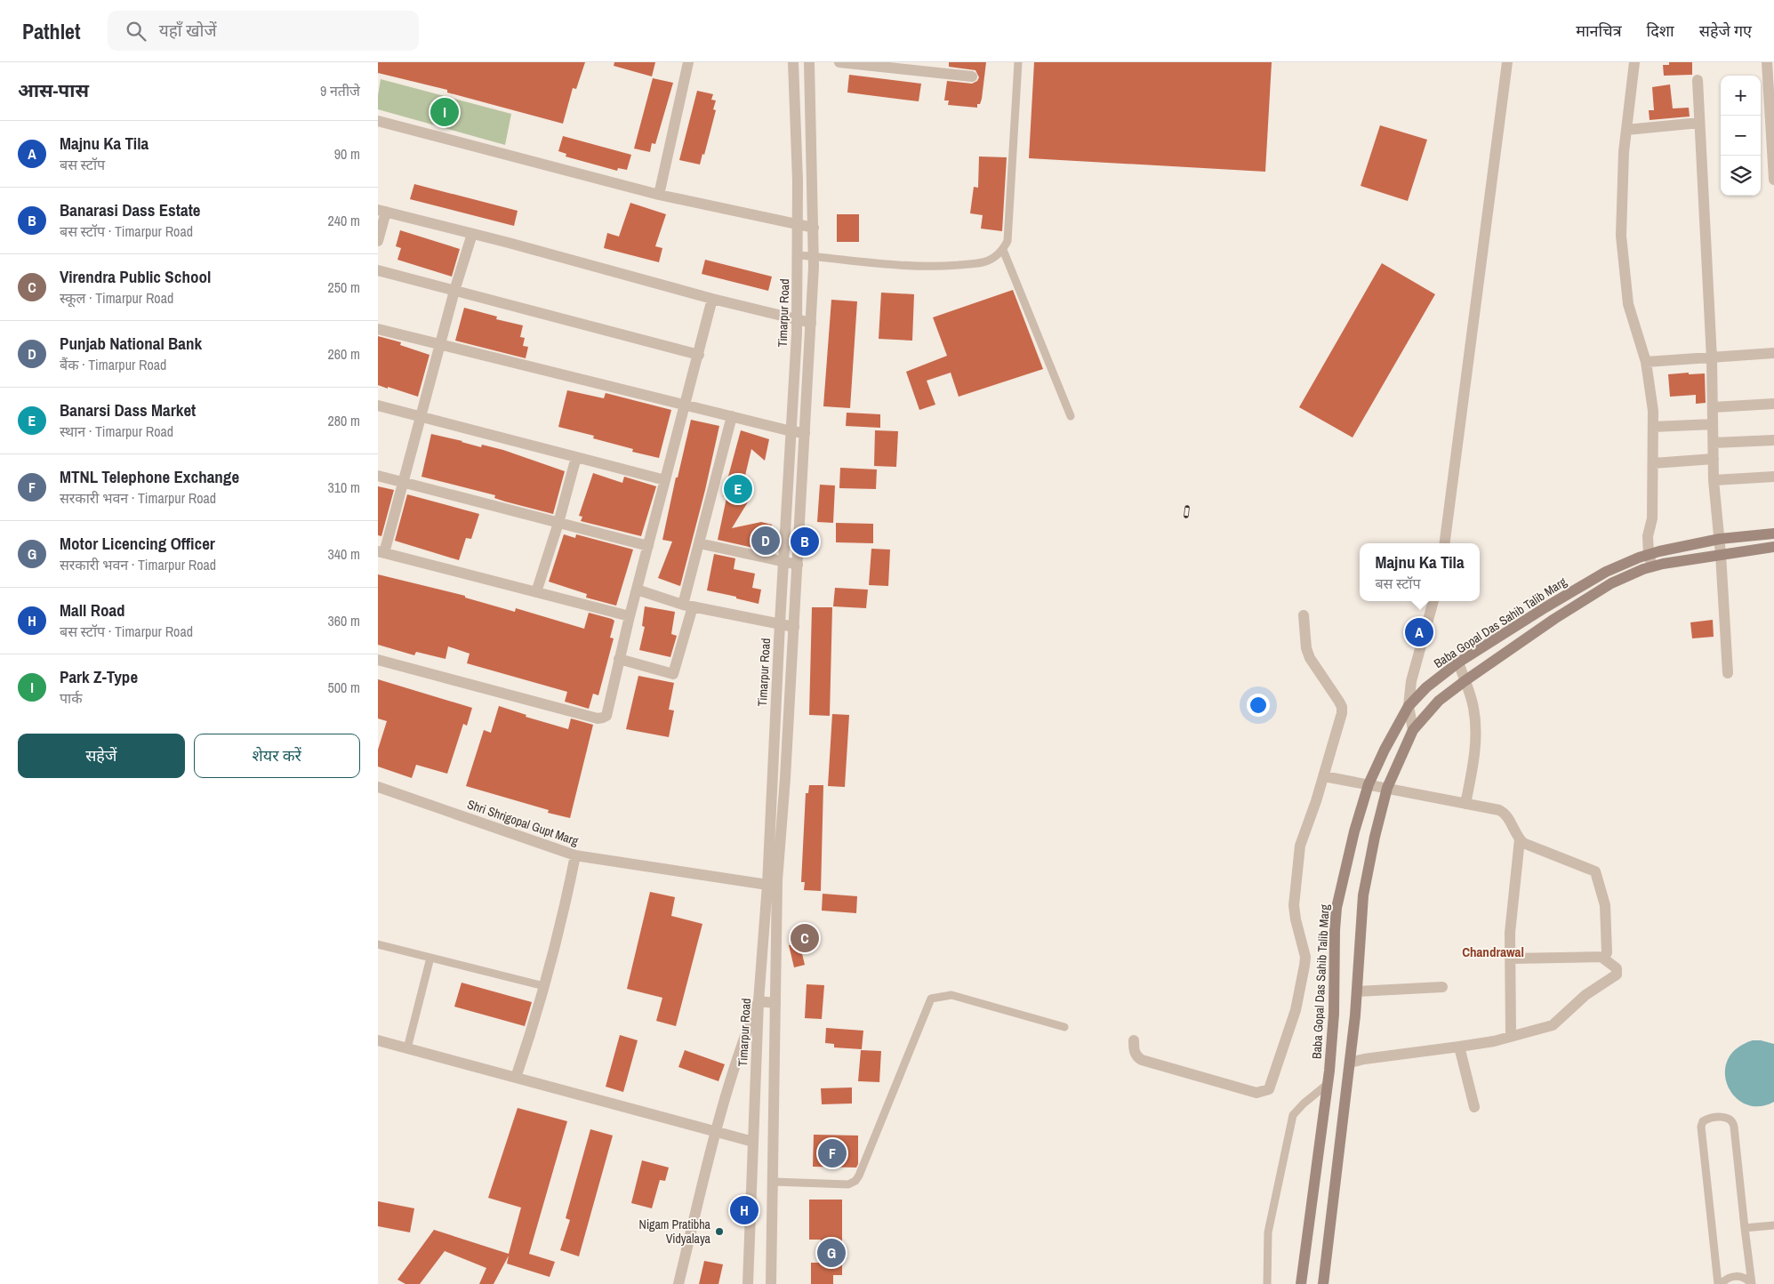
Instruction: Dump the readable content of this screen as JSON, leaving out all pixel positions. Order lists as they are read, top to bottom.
{
  "streets": {
    "main road": ["Baba Gopal Das Sahib Talib Marg"],
    "street": ["Timarpur Road", "Shri Shrigopal Gupt Marg"]
  },
  "crossings": [
    ["Timarpur Road", "Shri Shrigopal Gupt Marg"]
  ],
  "districts": ["Chandrawal"],
  "places": ["Nigam Pratibha Vidyalaya"],
  "page": {
    "header": "Pathlet",
    "search": "यहाँ खोजें",
    "nav": ["मानचित्र", "दिशा", "सहेजे गए"],
    "heading": ["आस-पास", "9 नतीजे"],
    "map_buttons": ["+", "−"],
    "pins": [
      "I",
      "E",
      "D",
      "B",
      "A",
      "C",
      "F",
      "H",
      "G"
    ],
    "list": [
      {
        "mark": "A",
        "name": "Majnu Ka Tila",
        "note": "बस स्टॉप",
        "value": "90 m"
      },
      {
        "mark": "B",
        "name": "Banarasi Dass Estate",
        "note": "बस स्टॉप · Timarpur Road",
        "value": "240 m"
      },
      {
        "mark": "C",
        "name": "Virendra Public School",
        "note": "स्कूल · Timarpur Road",
        "value": "250 m"
      },
      {
        "mark": "D",
        "name": "Punjab National Bank",
        "note": "बैंक · Timarpur Road",
        "value": "260 m"
      },
      {
        "mark": "E",
        "name": "Banarsi Dass Market",
        "note": "स्थान · Timarpur Road",
        "value": "280 m"
      },
      {
        "mark": "F",
        "name": "MTNL Telephone Exchange",
        "note": "सरकारी भवन · Timarpur Road",
        "value": "310 m"
      },
      {
        "mark": "G",
        "name": "Motor Licencing Officer",
        "note": "सरकारी भवन · Timarpur Road",
        "value": "340 m"
      },
      {
        "mark": "H",
        "name": "Mall Road",
        "note": "बस स्टॉप · Timarpur Road",
        "value": "360 m"
      },
      {
        "mark": "I",
        "name": "Park Z-Type",
        "note": "पार्क",
        "value": "500 m"
      }
    ],
    "popup": ["Majnu Ka Tila", "बस स्टॉप"],
    "buttons": ["सहेजें", "शेयर करें"]
  }
}
